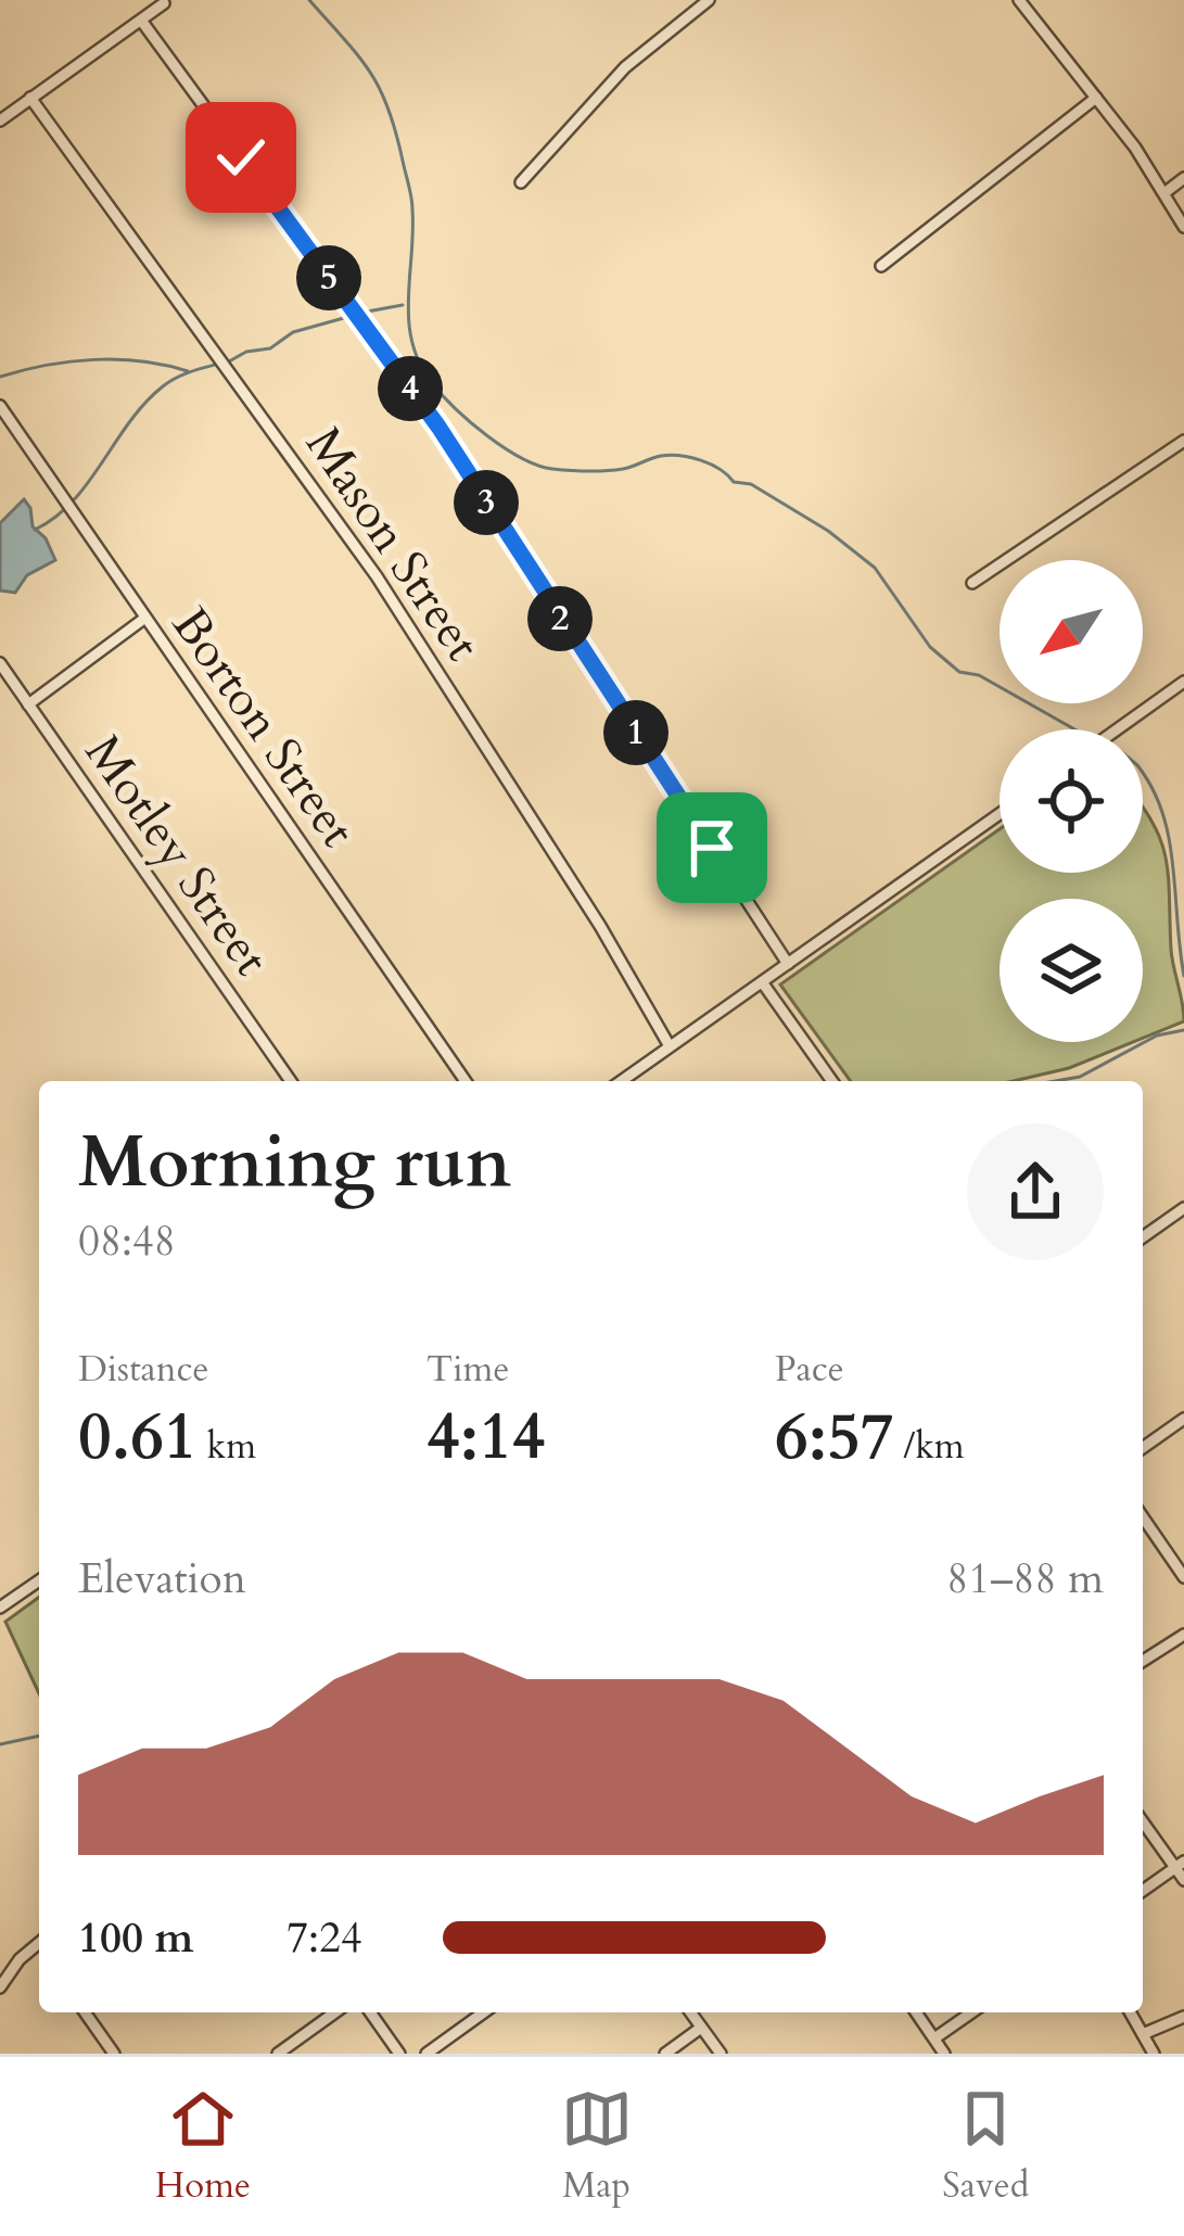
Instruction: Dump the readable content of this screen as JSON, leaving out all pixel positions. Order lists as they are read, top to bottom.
{
  "streets": {
    "street": ["Mason Street", "Borton Street", "Motley Street"]
  },
  "north": "bottom left",
  "page": {
    "pins": [
      "5",
      "4",
      "3",
      "2",
      "1"
    ],
    "heading": ["Morning run", "08:48"],
    "stats": [
      ["Distance", "0.61 km"],
      ["Time", "4:14"],
      ["Pace", "6:57 /km"]
    ],
    "chart": ["Elevation", "81–88 m"],
    "list": [
      {
        "name": "100 m",
        "note": "7:24"
      }
    ],
    "tabs": ["Home", "Map", "Saved"]
  }
}
